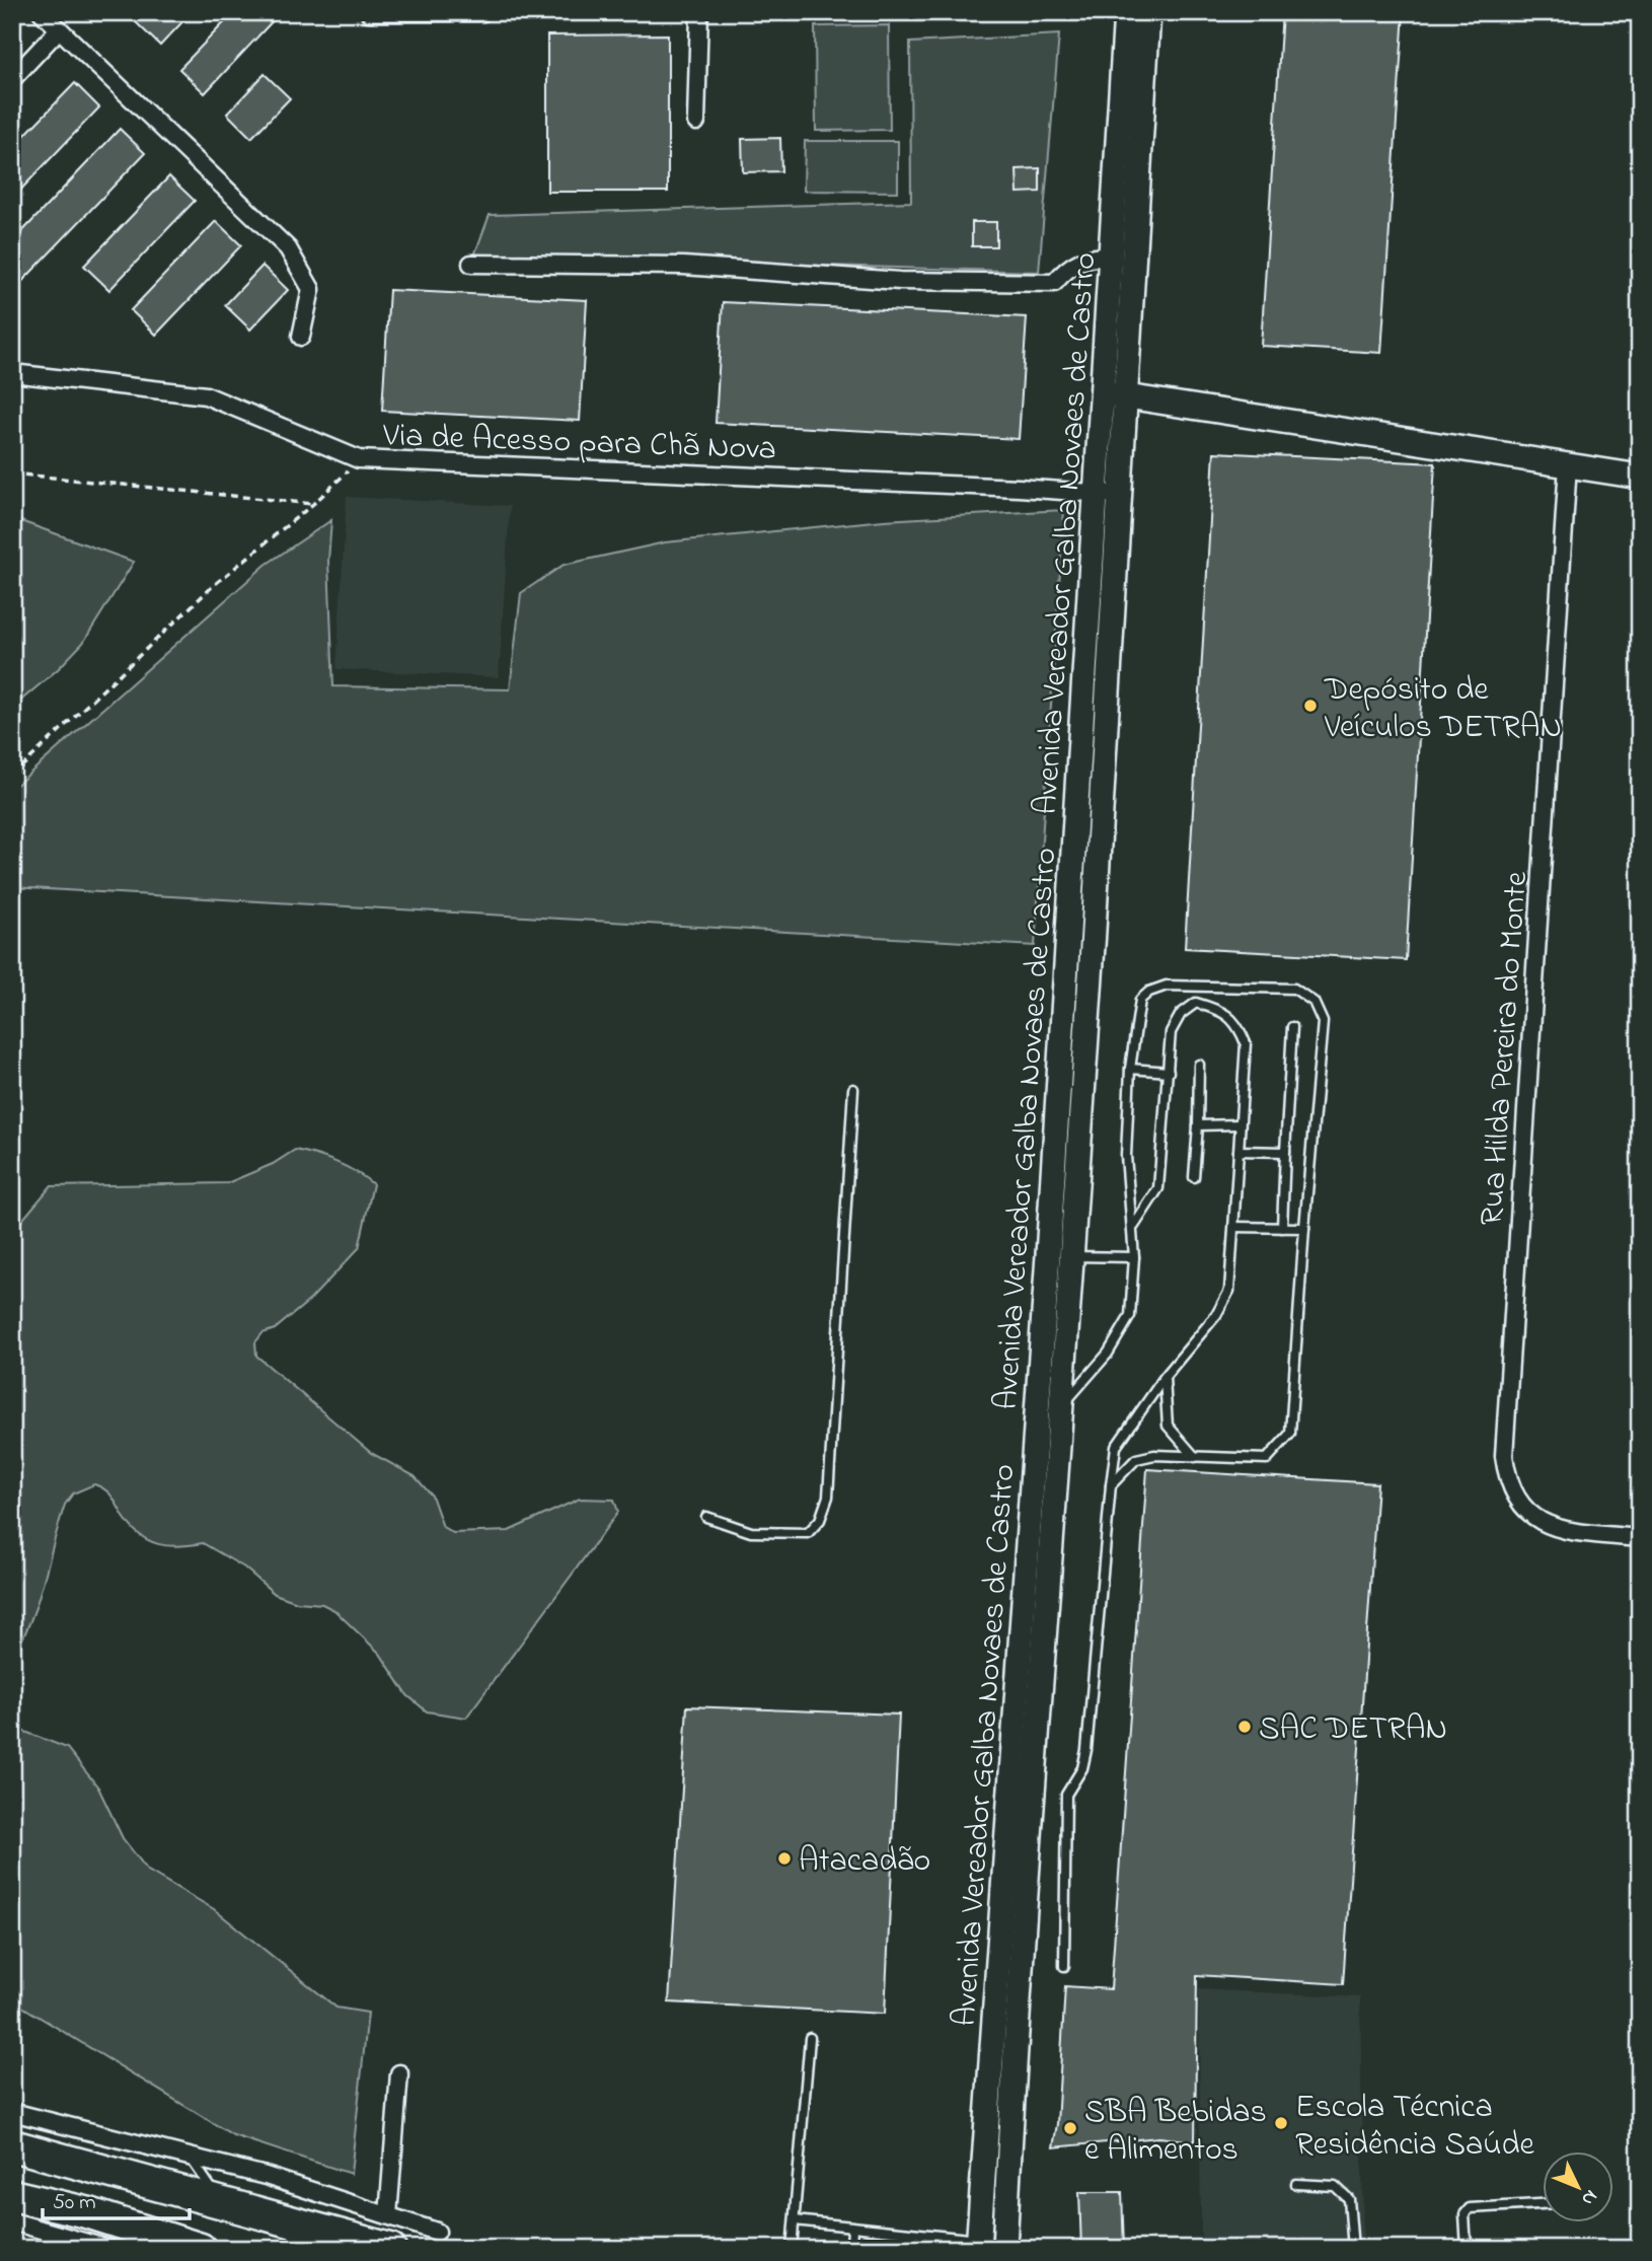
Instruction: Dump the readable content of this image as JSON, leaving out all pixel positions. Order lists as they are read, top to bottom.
{
  "streets": {
    "street": ["Via de Acesso para Chã Nova", "Avenida Vereador Galba Novaes de Castro", "Rua Hilda Pereira do Monte"]
  },
  "crossings": [
    ["Via de Acesso para Chã Nova", "Avenida Vereador Galba Novaes de Castro"]
  ],
  "places": [
    "Depósito de Veículos DETRAN",
    "SAC DETRAN",
    "Atacadão",
    "Escola Técnica Residência Saúde",
    "SBA Bebidas e Alimentos"
  ],
  "scale_bar": "50 m",
  "north": "bottom right"
}
